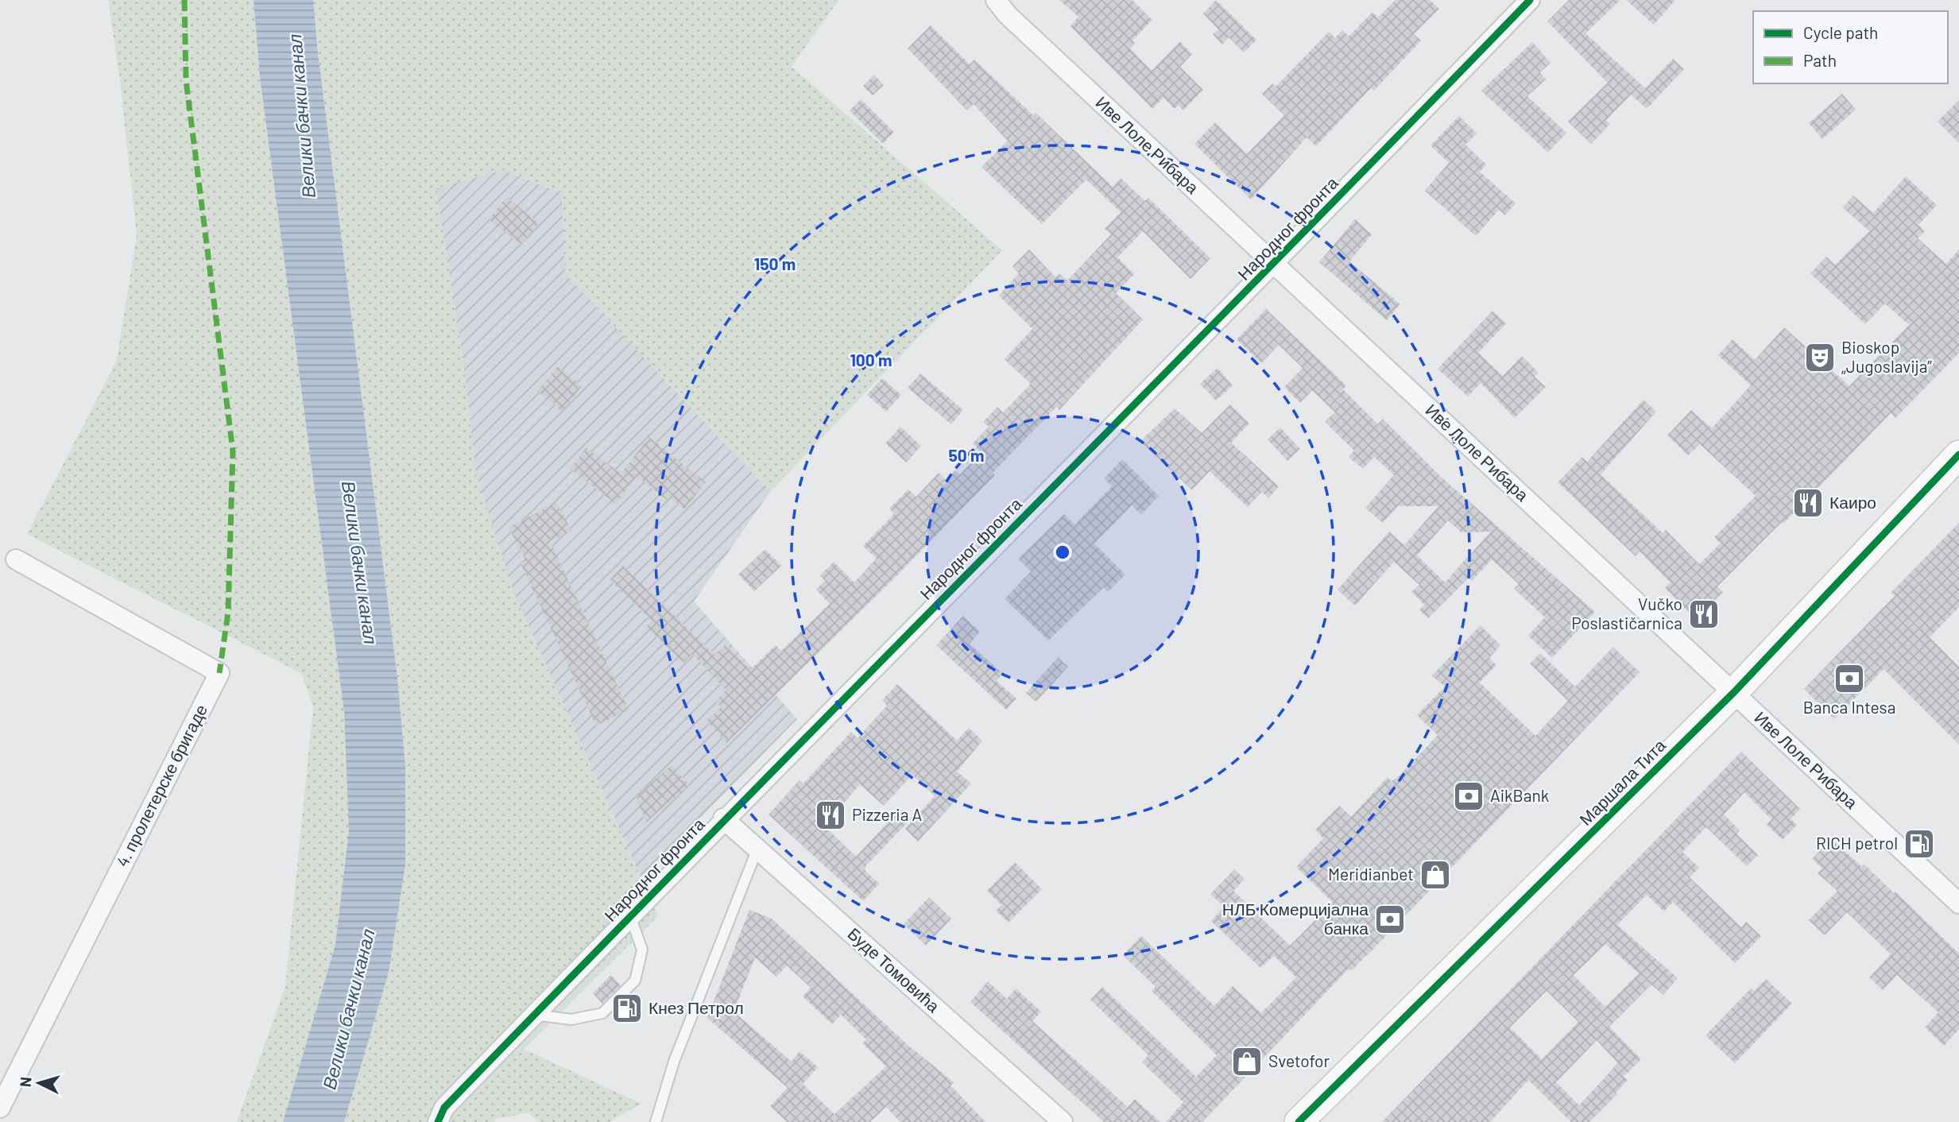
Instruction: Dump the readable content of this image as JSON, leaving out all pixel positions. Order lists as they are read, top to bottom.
{
  "streets": {
    "street": [
      "Иве Лоле Рибара",
      "Народног фронта",
      "Маршала Тита",
      "4. пролетерске бригаде",
      "Буде Томовића"
    ]
  },
  "crossings": [
    ["Иве Лоле Рибара", "Народног фронта"],
    ["Иве Лоле Рибара", "Маршала Тита"],
    ["Народног фронта", "Буде Томовића"]
  ],
  "water": ["Велики бачки канал"],
  "places": {
    "theatre": ["Bioskop „Jugoslavija”"],
    "restaurant": ["Каиро", "Vučko Poslastičarnica", "Pizzeria A"],
    "bank": ["Banca Intesa", "AikBank", "НЛБ Комерцијална банка"],
    "fuel station": ["RICH petrol", "Кнез Петрол"],
    "shop": ["Meridianbet", "Svetofor"]
  },
  "legend": ["Cycle path", "Path"],
  "north": "left",
  "rings": ["150 m", "100 m", "50 m"]
}
